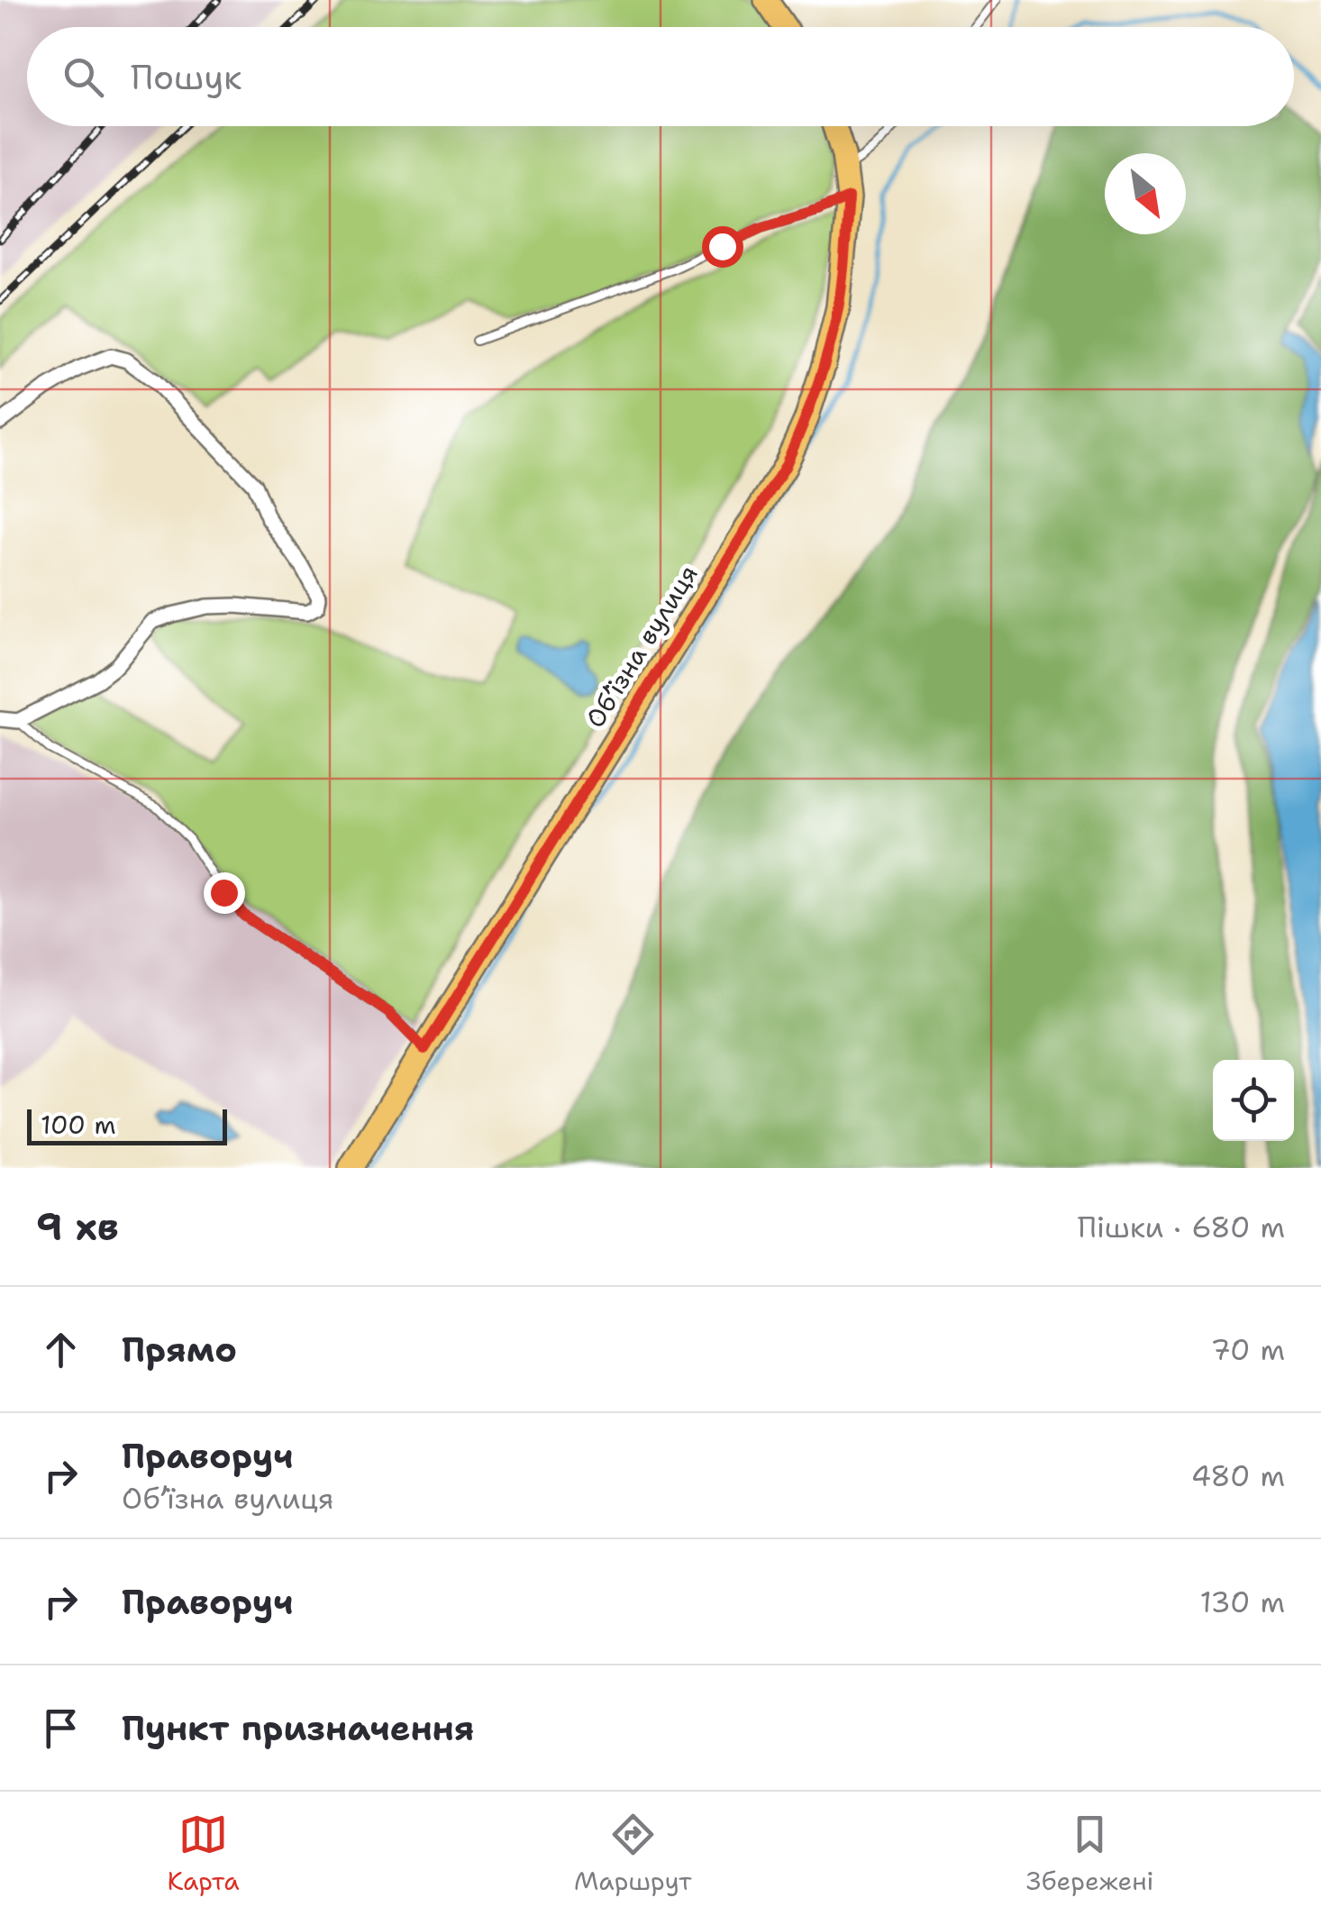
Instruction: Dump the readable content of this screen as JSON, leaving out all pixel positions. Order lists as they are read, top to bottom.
{
  "streets": {
    "main road": ["Обʼїзна вулиця"]
  },
  "scale_bar": "100 m",
  "north": "bottom right",
  "page": {
    "search": "Пошук",
    "scale": "100 m",
    "heading": ["9 хв", "Пішки · 680 m"],
    "list": [
      ["Прямо", "70 m"],
      ["Праворуч", "Обʼїзна вулиця", "480 m"],
      ["Праворуч", "130 m"],
      "Пункт призначення"
    ],
    "nav": ["Карта", "Маршрут", "Збережені"]
  }
}
